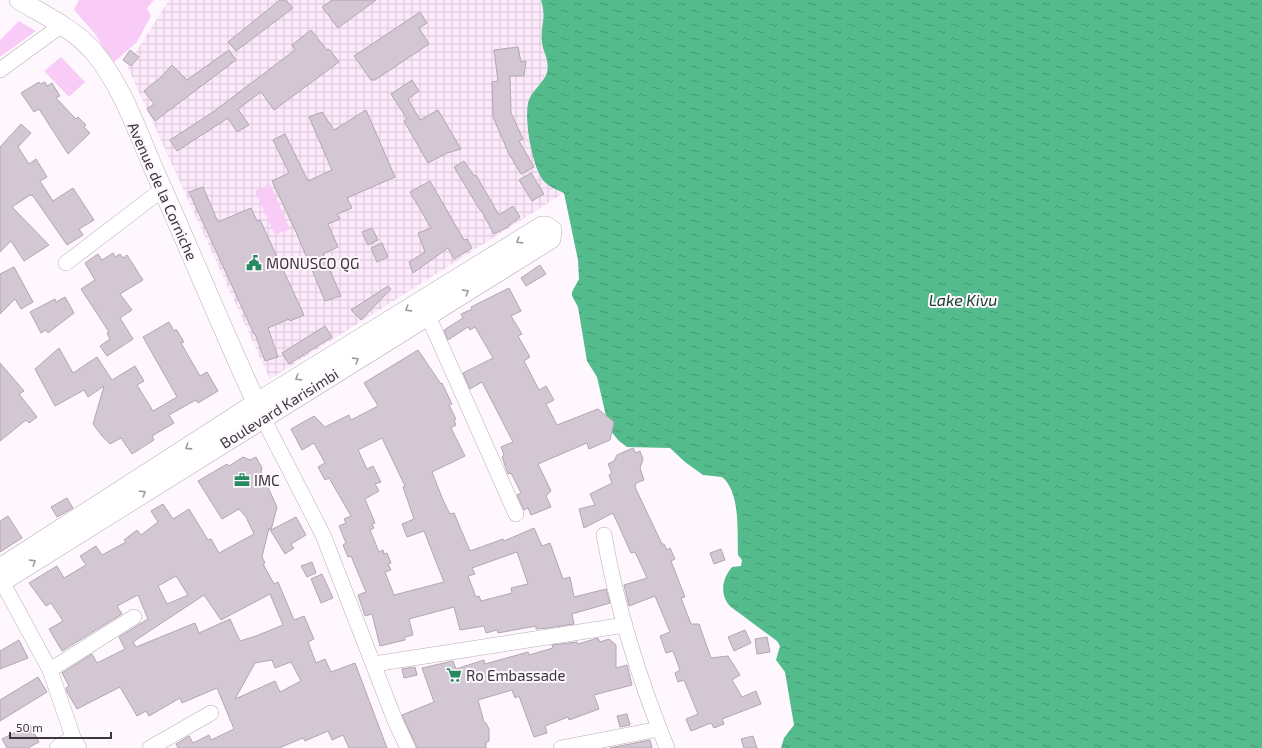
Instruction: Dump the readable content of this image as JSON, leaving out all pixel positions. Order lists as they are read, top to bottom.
{
  "streets": {
    "street": ["Avenue de la Corniche", "Boulevard Karisimbi"]
  },
  "crossings": [
    ["Avenue de la Corniche", "Boulevard Karisimbi"]
  ],
  "water": ["Lake Kivu"],
  "places": {
    "public building": ["MONUSCO QG"],
    "office": ["IMC"],
    "supermarket": ["Ro Embassade"]
  },
  "scale_bar": "50 m"
}
